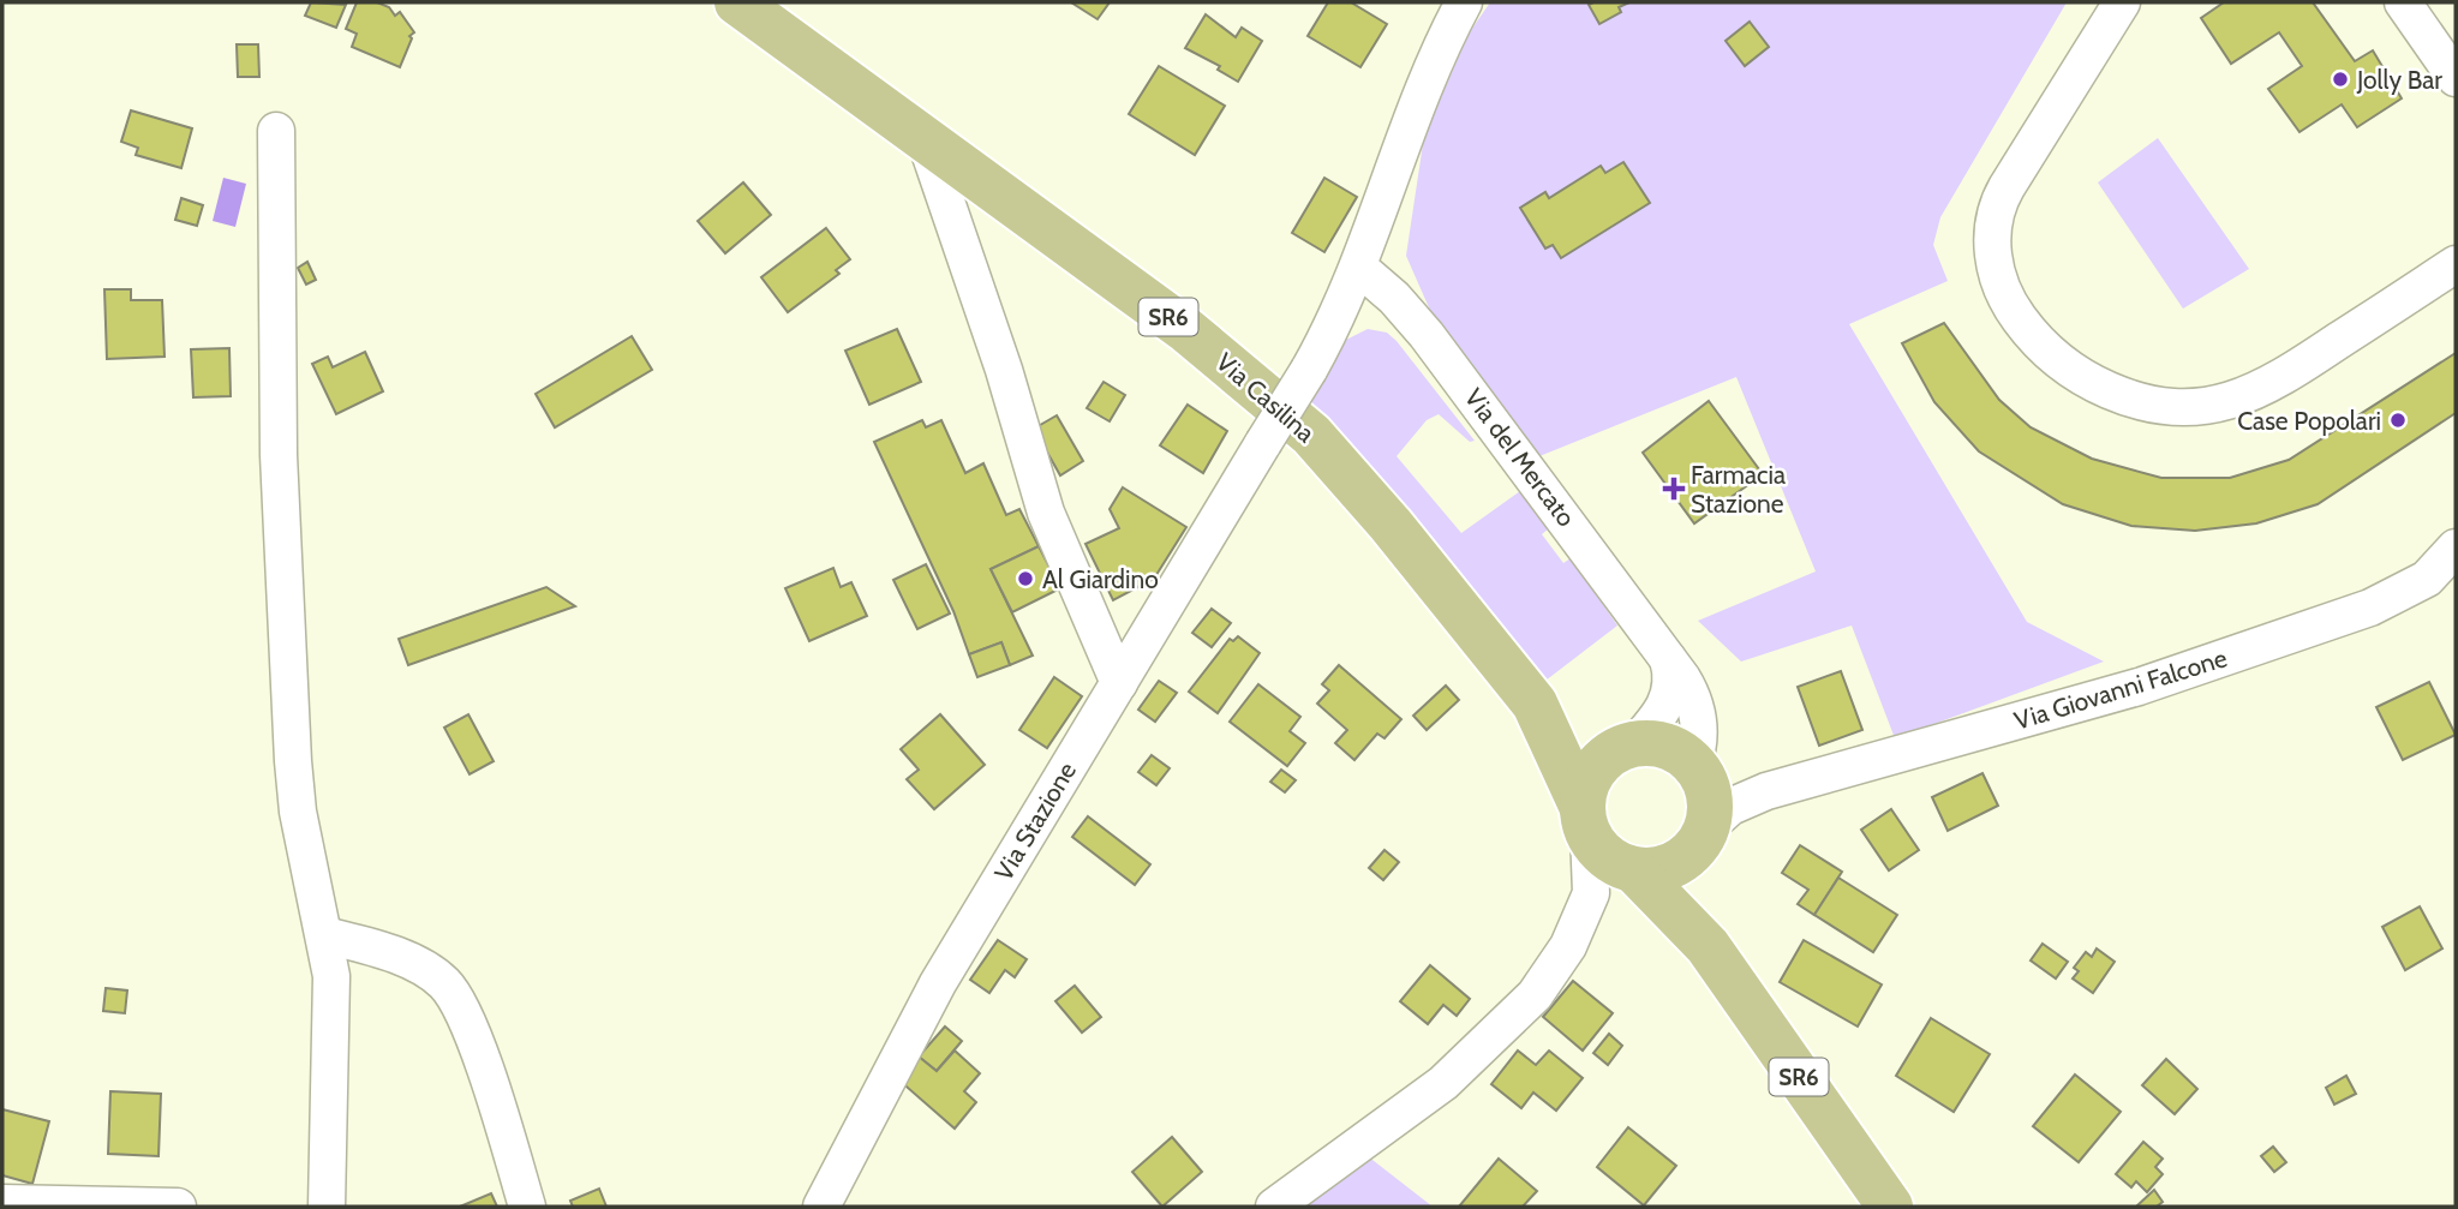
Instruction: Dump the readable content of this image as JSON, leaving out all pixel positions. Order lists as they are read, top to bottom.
{
  "streets": {
    "main road": ["SR6", "Via Casilina"],
    "street": ["Via del Mercato", "Via Giovanni Falcone", "Via Stazione"]
  },
  "crossings": [
    ["SR6", "Via Casilina"],
    ["SR6", "Via del Mercato"],
    ["SR6", "Via Giovanni Falcone"],
    ["Via Casilina", "Via del Mercato"],
    ["Via Casilina", "Via Giovanni Falcone"],
    ["Via del Mercato", "Via Giovanni Falcone"],
    ["Via del Mercato", "Via Stazione"]
  ],
  "places": {
    "other": ["Jolly Bar", "Case Popolari", "Al Giardino"],
    "health": ["Farmacia Stazione"]
  }
}
